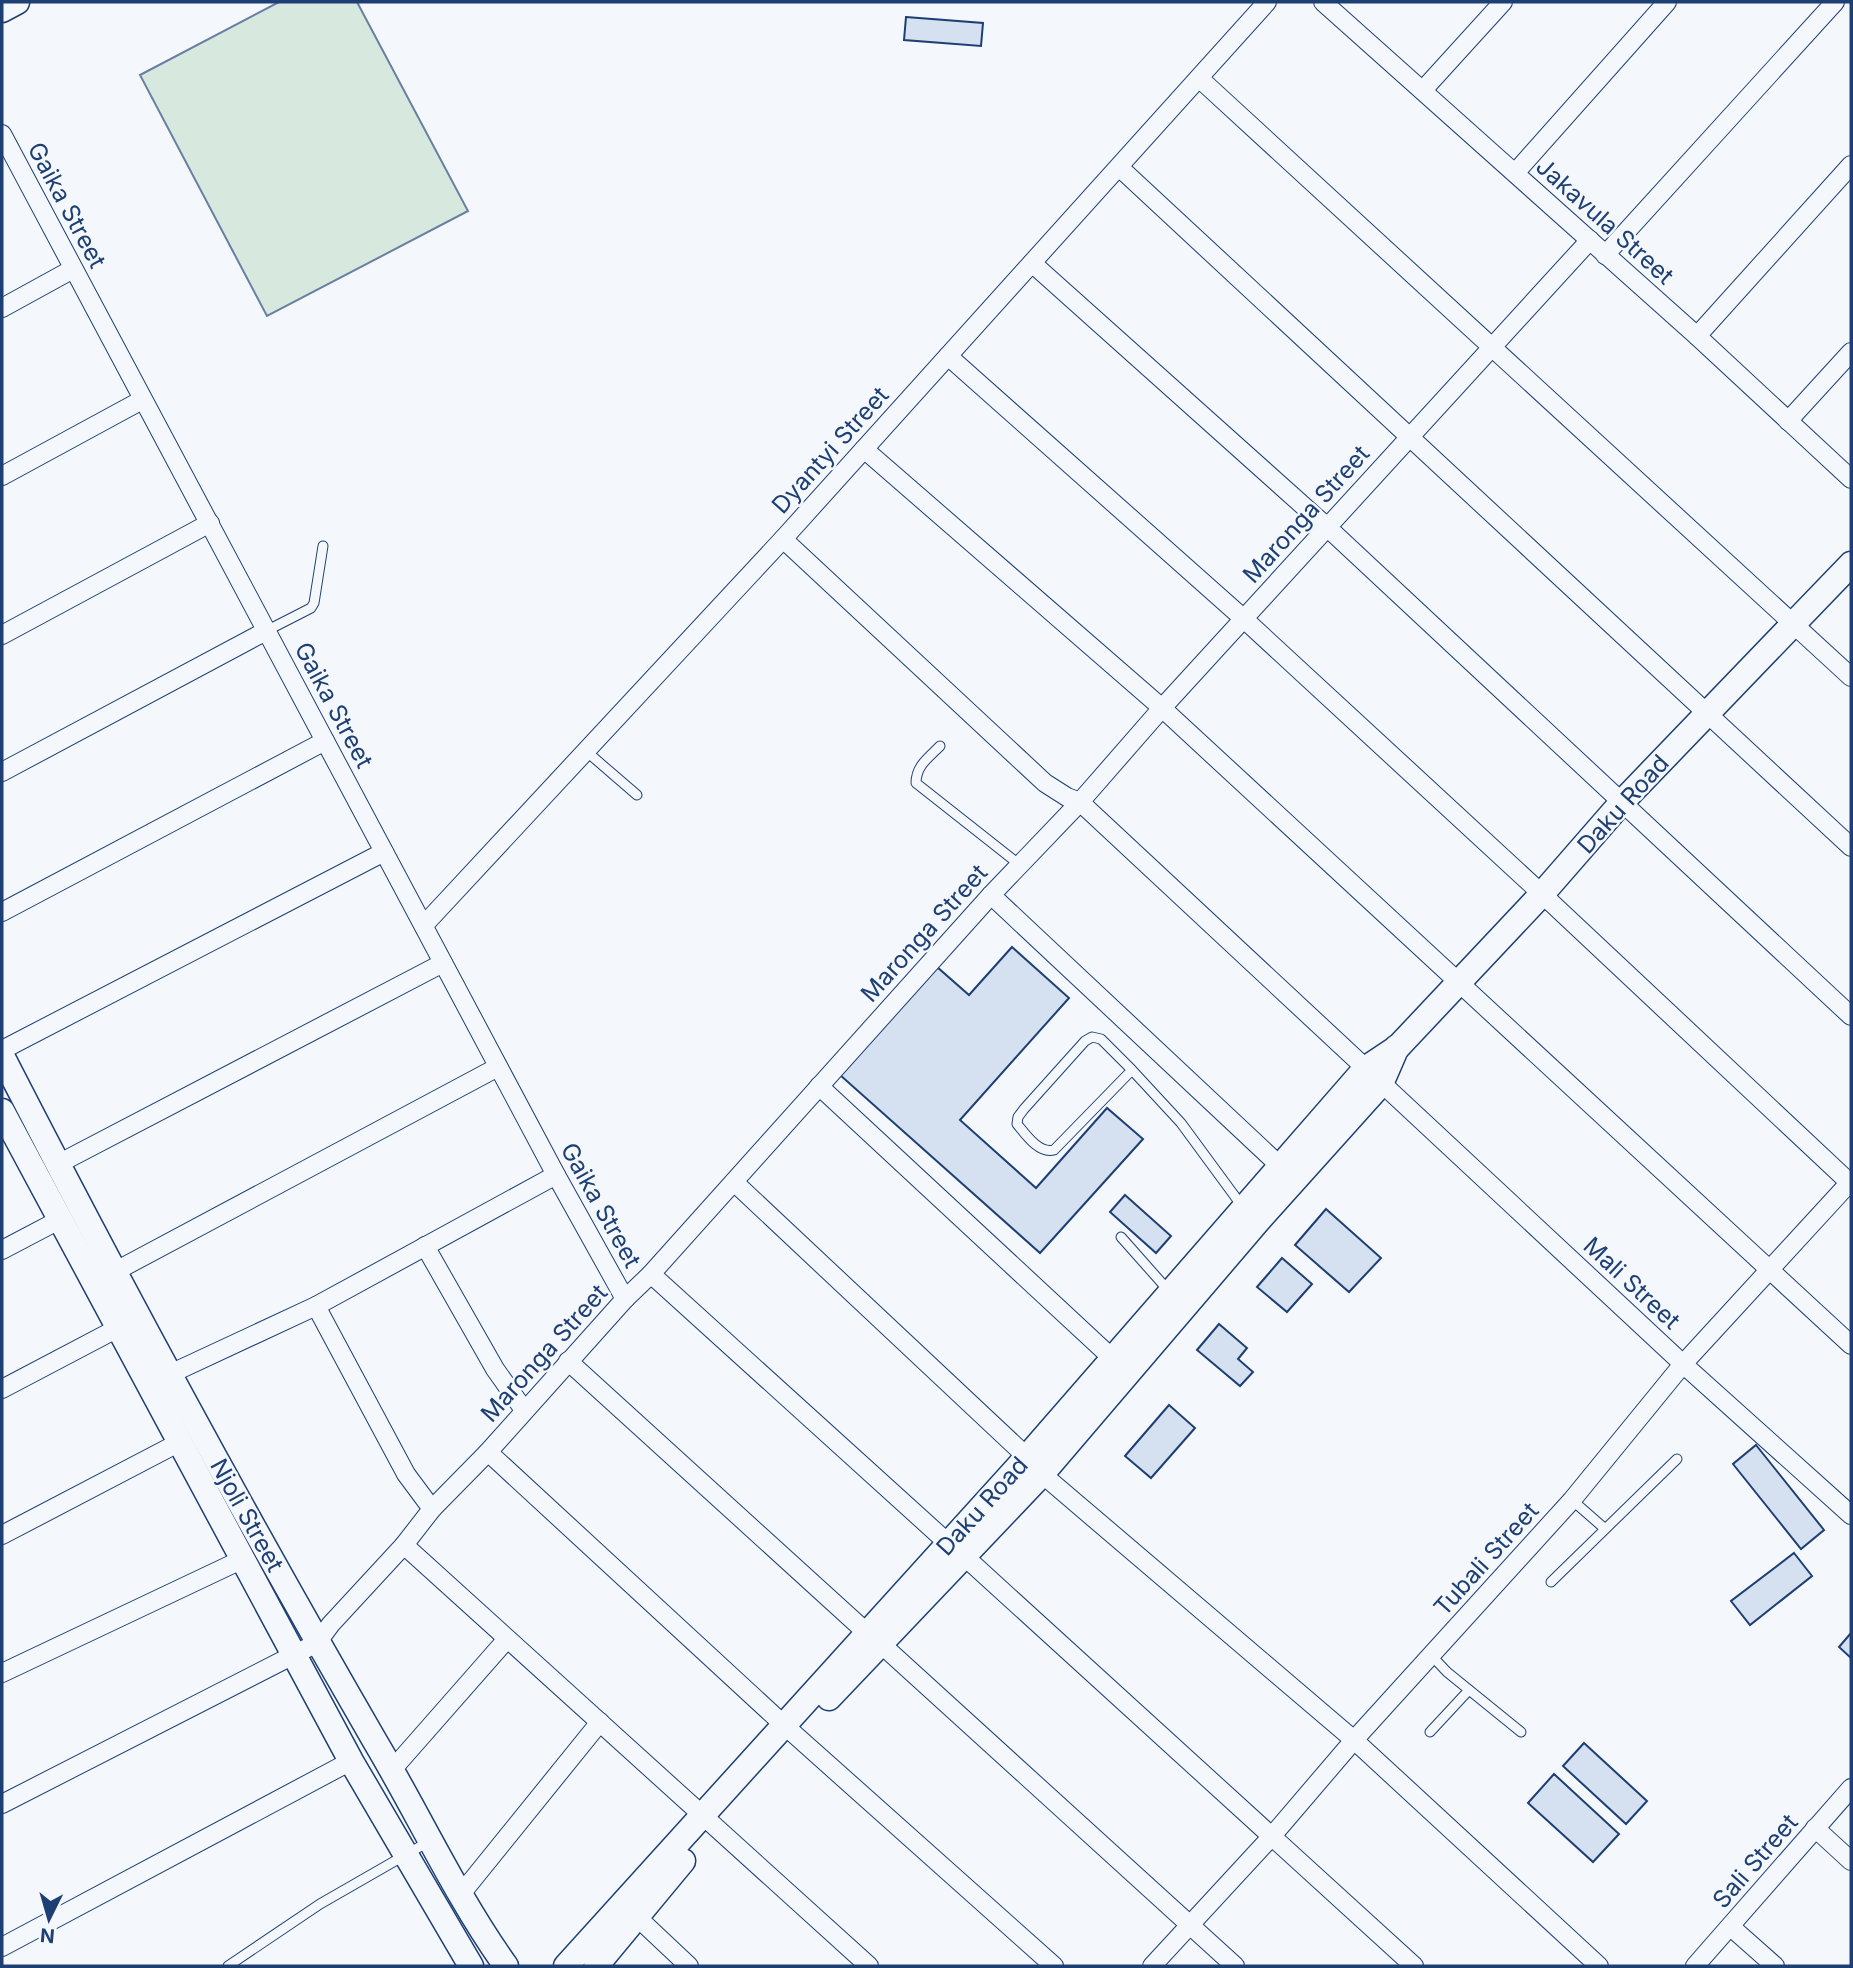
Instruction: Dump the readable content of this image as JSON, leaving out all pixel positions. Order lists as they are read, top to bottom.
{
  "streets": {
    "street": [
      "Gaika Street",
      "Jakavula Street",
      "Dyantyi Street",
      "Maronga Street",
      "Daku Road",
      "Mali Street",
      "Njoli Street",
      "Tubali Street",
      "Sali Street"
    ]
  },
  "crossings": [
    ["Gaika Street", "Dyantyi Street"],
    ["Gaika Street", "Maronga Street"],
    ["Jakavula Street", "Maronga Street"],
    ["Dyantyi Street", "Mali Street"],
    ["Maronga Street", "Mali Street"],
    ["Maronga Street", "Njoli Street"],
    ["Daku Road", "Mali Street"],
    ["Mali Street", "Tubali Street"]
  ],
  "north": "bottom"
}
